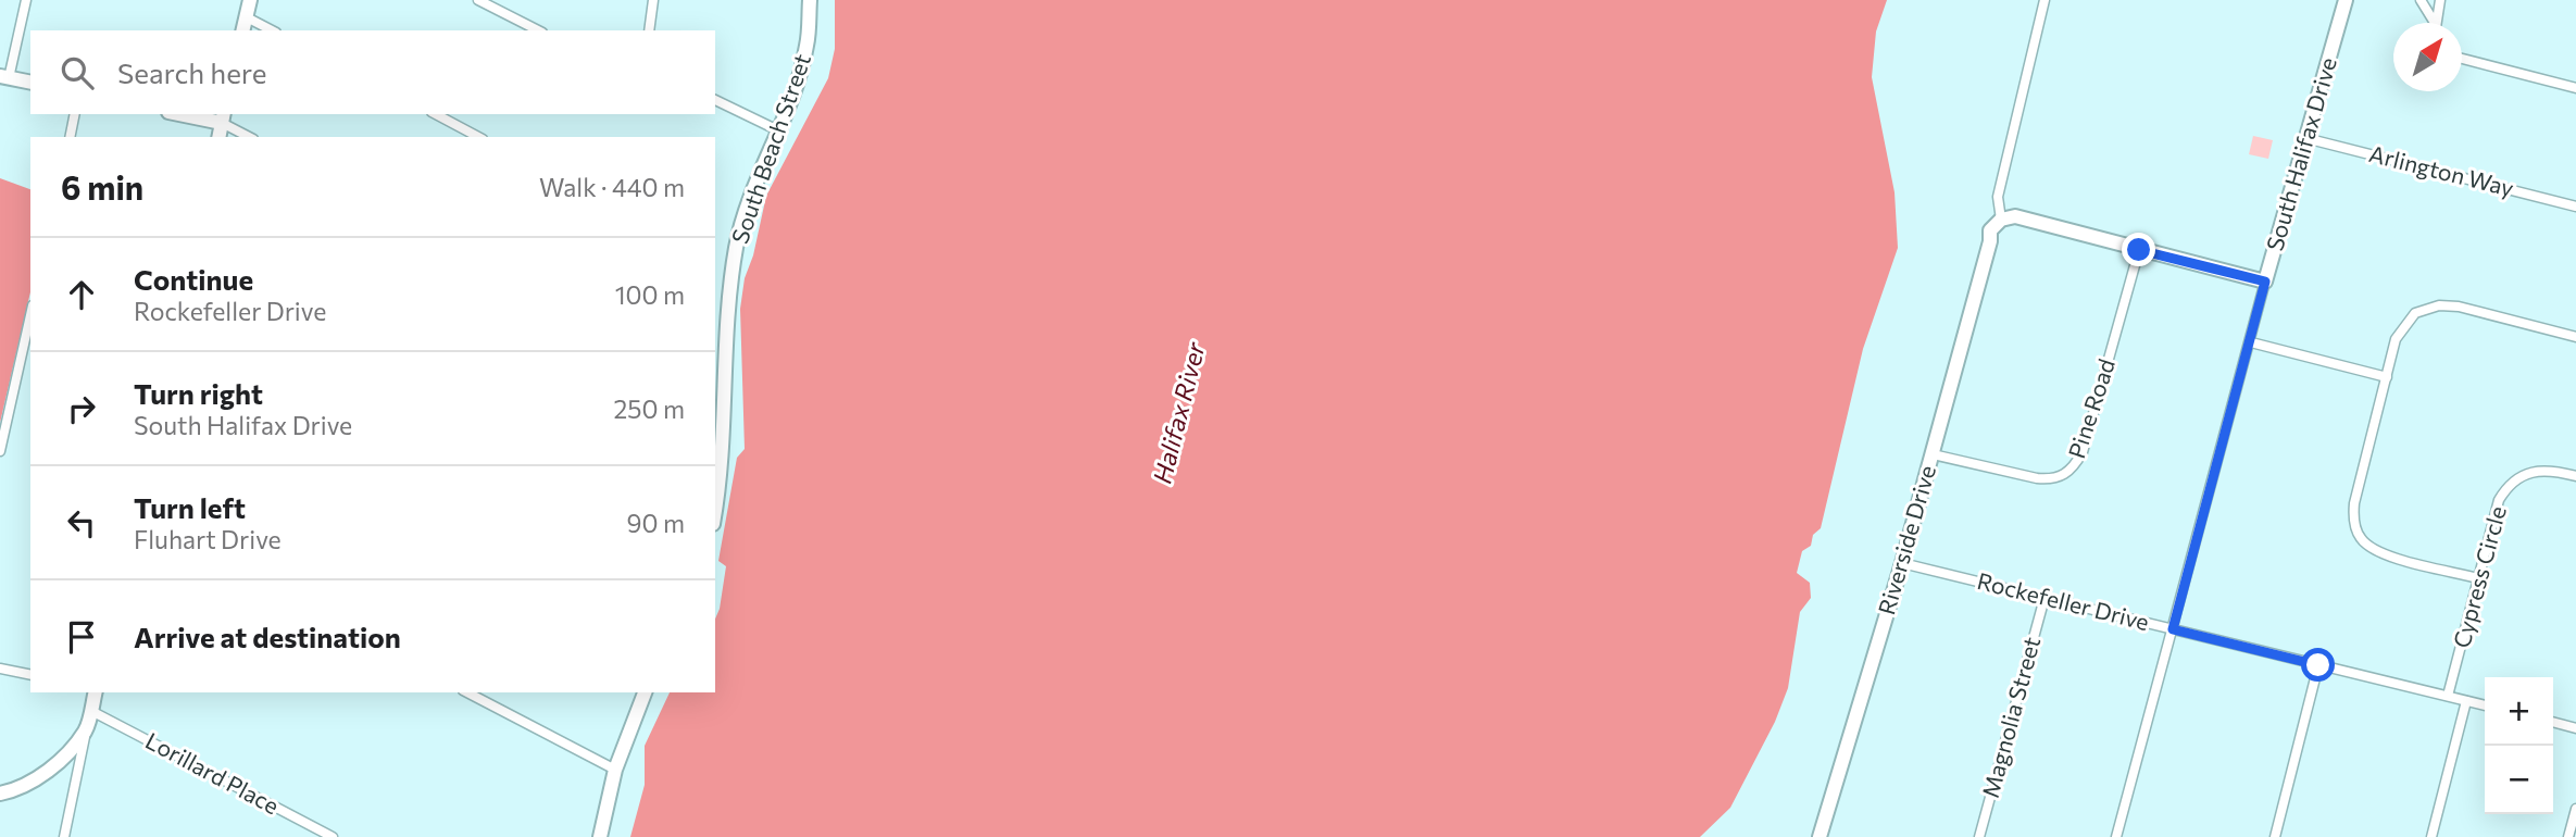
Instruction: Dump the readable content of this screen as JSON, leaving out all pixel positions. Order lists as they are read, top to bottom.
{
  "streets": {
    "street": [
      "South Beach Street",
      "South Halifax Drive",
      "Arlington Way",
      "Pine Road",
      "Riverside Drive",
      "Cypress Circle",
      "Rockefeller Drive",
      "Magnolia Street",
      "Lorillard Place"
    ]
  },
  "crossings": [
    ["South Halifax Drive", "Arlington Way"],
    ["South Halifax Drive", "Rockefeller Drive"],
    ["Pine Road", "Riverside Drive"],
    ["Riverside Drive", "Rockefeller Drive"],
    ["Cypress Circle", "Rockefeller Drive"],
    ["Rockefeller Drive", "Magnolia Street"]
  ],
  "water": ["Halifax River"],
  "north": "top right",
  "page": {
    "search": "Search here",
    "heading": ["6 min", "Walk · 440 m"],
    "list": [
      ["Continue", "Rockefeller Drive", "100 m"],
      ["Turn right", "South Halifax Drive", "250 m"],
      ["Turn left", "Fluhart Drive", "90 m"],
      "Arrive at destination"
    ],
    "map_buttons": ["+", "−"]
  }
}
